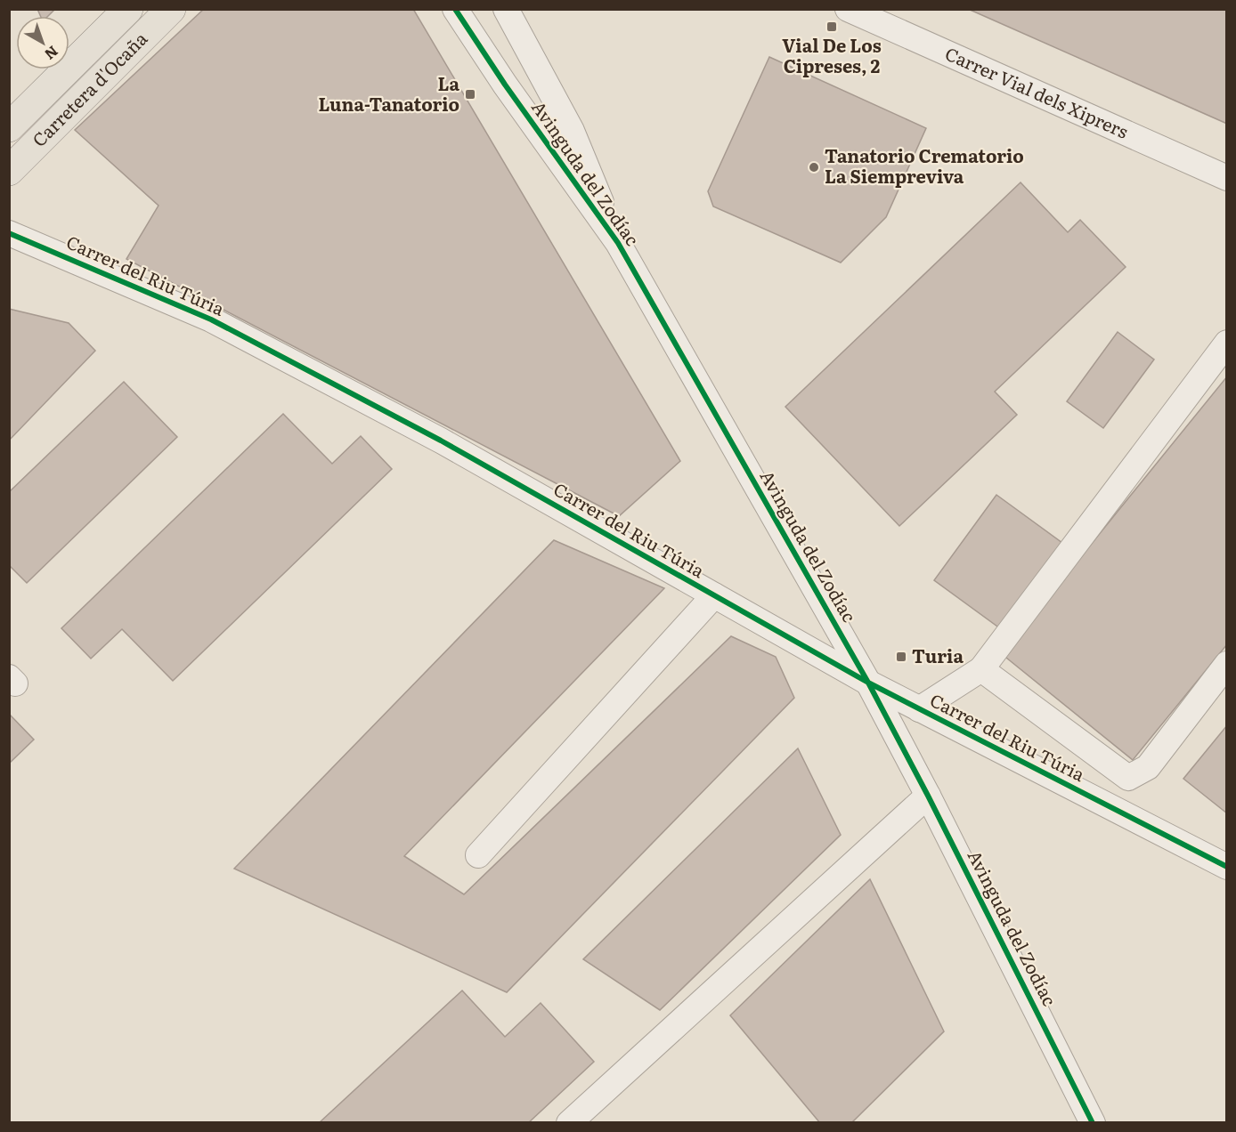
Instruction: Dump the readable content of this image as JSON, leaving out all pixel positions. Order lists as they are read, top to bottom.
{
  "streets": {
    "main road": ["Carretera d'Ocaña"],
    "street": ["Carrer Vial dels Xiprers", "Avinguda del Zodíac", "Carrer del Riu Túria"]
  },
  "crossings": [
    ["Avinguda del Zodíac", "Carrer del Riu Túria"]
  ],
  "places": {
    "transit": ["Vial De Los Cipreses, 2", "La Luna-Tanatorio", "Turia"],
    "other": ["Tanatorio Crematorio La Siempreviva"]
  },
  "north": "bottom right"
}
